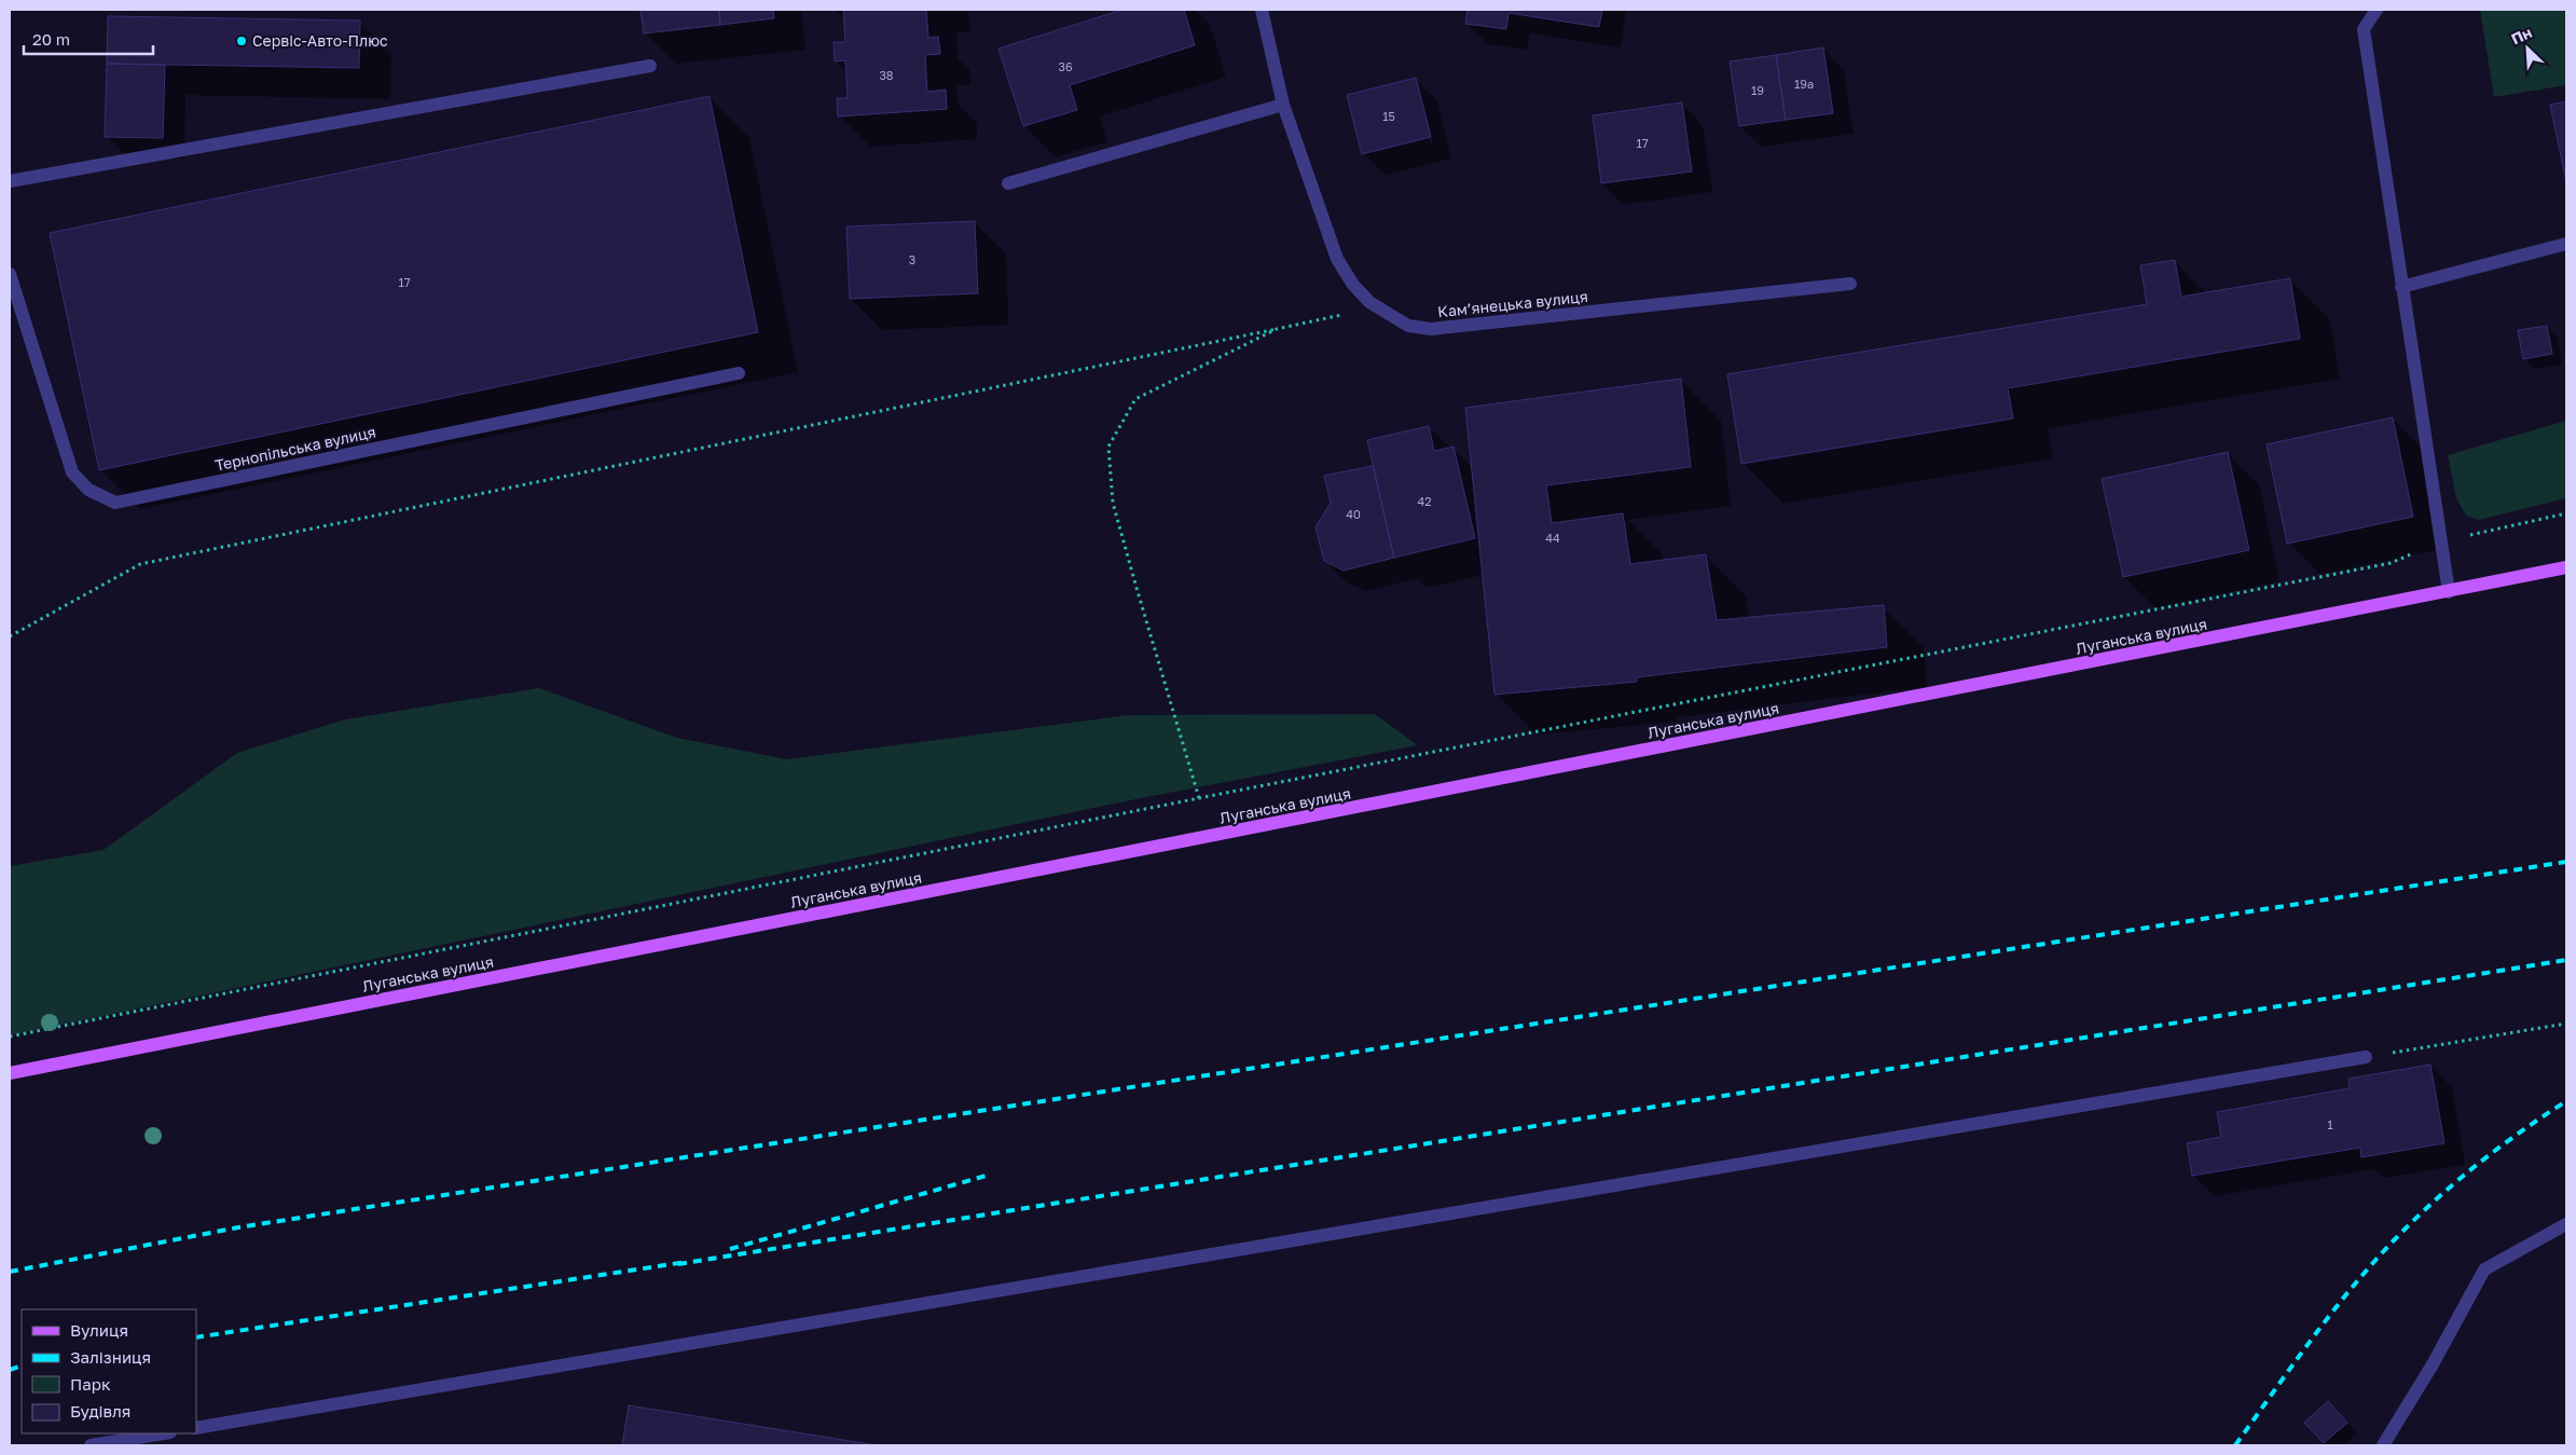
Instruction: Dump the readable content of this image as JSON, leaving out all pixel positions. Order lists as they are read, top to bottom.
{
  "streets": {
    "main road": ["Луганська вулиця"],
    "street": ["Камʼянецька вулиця", "Тернопільська вулиця"]
  },
  "places": ["Сервіс-Авто-Плюс"],
  "house_numbers": [
    "36",
    "38",
    "19а",
    "19",
    "15",
    "17",
    "3",
    "17",
    "42",
    "40",
    "44",
    "1"
  ],
  "legend": [
    "Вулиця",
    "Залізниця",
    "Парк",
    "Будівля"
  ],
  "scale_bar": "20 m",
  "north": "top left"
}
